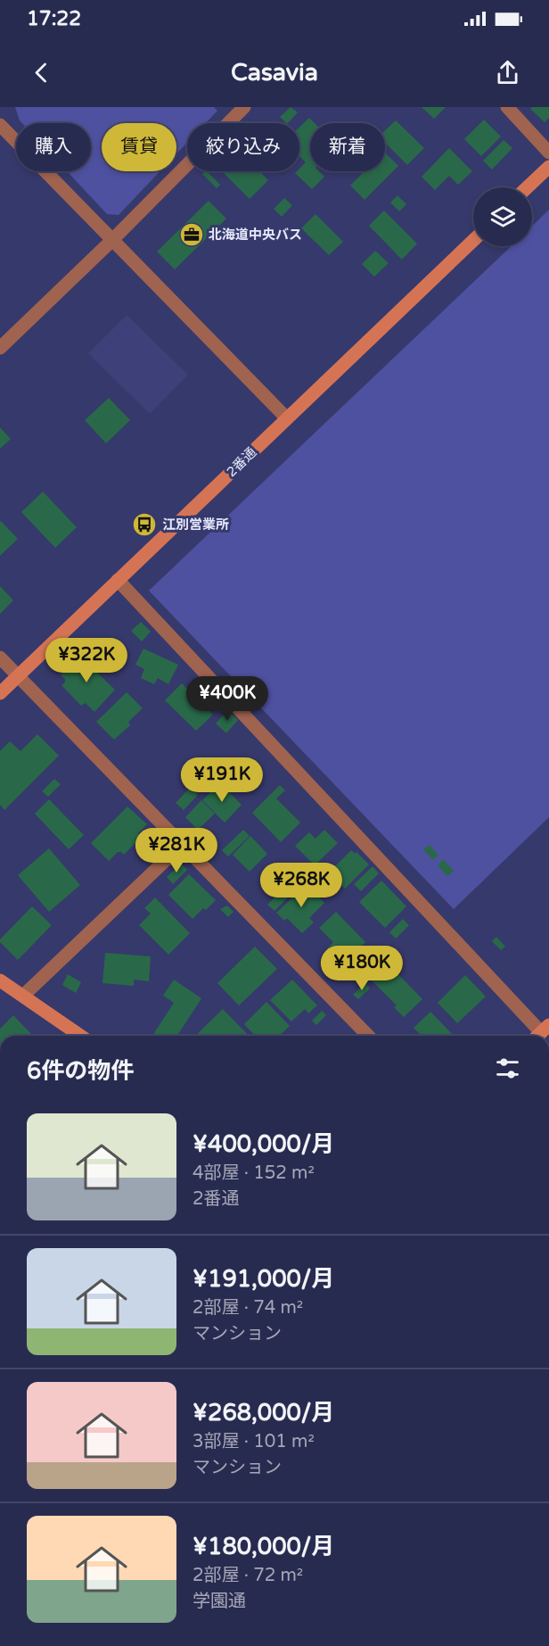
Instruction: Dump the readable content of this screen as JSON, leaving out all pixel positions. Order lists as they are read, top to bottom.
{
  "streets": {
    "street": ["2番通"]
  },
  "places": {
    "office": ["北海道中央バス"],
    "bus stop": ["江別営業所"]
  },
  "page": {
    "status": "17:22",
    "header": "Casavia",
    "chip": [
      "購入",
      "賃貸",
      "絞り込み",
      "新着"
    ],
    "price": [
      "¥322K",
      "¥400K",
      "¥191K",
      "¥281K",
      "¥268K",
      "¥180K"
    ],
    "heading": "6件の物件",
    "list": [
      {
        "name": "¥400,000/月",
        "note": "4部屋 · 152 m² · 2番通"
      },
      {
        "name": "¥191,000/月",
        "note": "2部屋 · 74 m² · マンション"
      },
      {
        "name": "¥268,000/月",
        "note": "3部屋 · 101 m² · マンション"
      },
      {
        "name": "¥180,000/月",
        "note": "2部屋 · 72 m² · 学園通"
      }
    ]
  }
}
